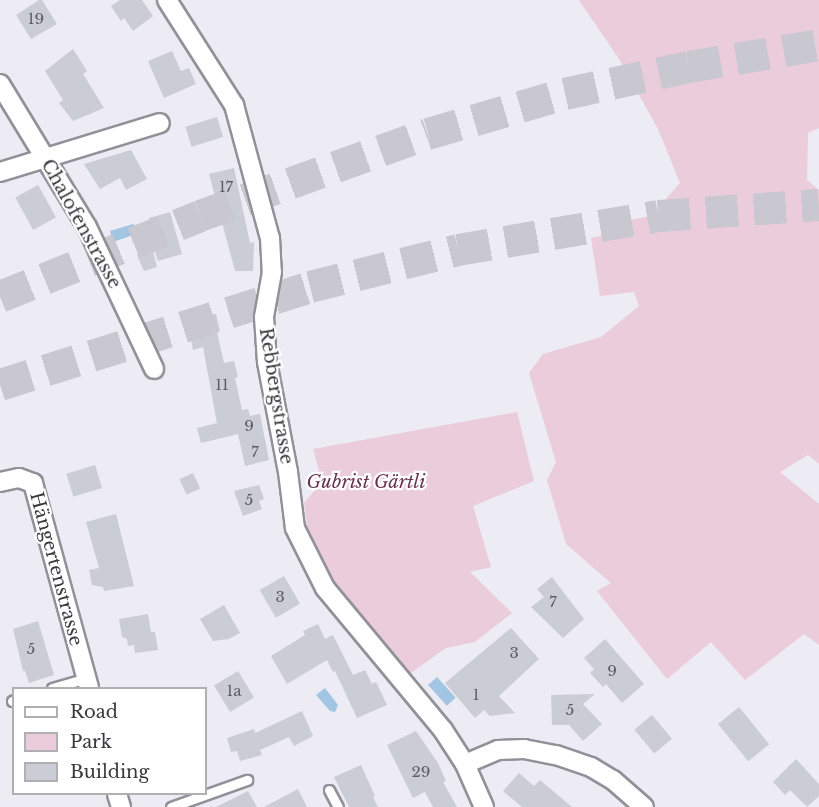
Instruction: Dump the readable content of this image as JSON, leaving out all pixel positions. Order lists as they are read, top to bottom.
{
  "streets": {
    "street": ["Chalofenstrasse", "Rebbergstrasse", "Hängertenstrasse"]
  },
  "parks": ["Gubrist Gärtli"],
  "house_numbers": [
    "19",
    "17",
    "11",
    "9",
    "7",
    "5",
    "3",
    "7",
    "5",
    "3",
    "9",
    "1a",
    "1",
    "5",
    "29"
  ],
  "legend": ["Road", "Park", "Building"]
}
